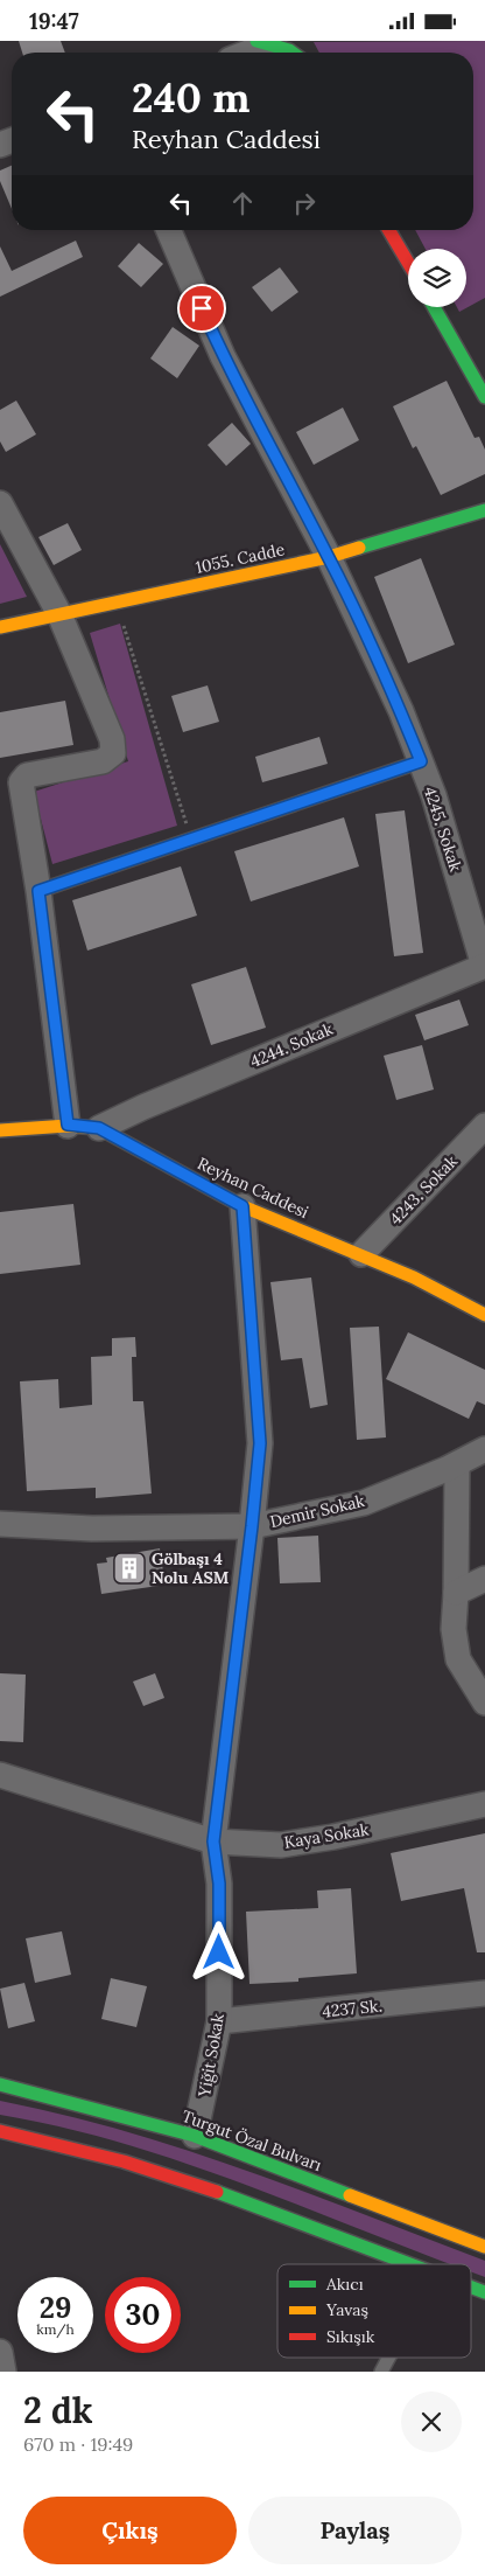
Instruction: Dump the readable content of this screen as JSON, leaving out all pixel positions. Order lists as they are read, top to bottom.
{
  "streets": {
    "street": [
      "1055. Cadde",
      "4245. Sokak",
      "4244. Sokak",
      "Reyhan Caddesi",
      "4243. Sokak",
      "Demir Sokak",
      "Kaya Sokak",
      "4237 Sk.",
      "Yiğit Sokak",
      "Turgut Özal Bulvarı"
    ]
  },
  "crossings": [
    ["1055. Cadde", "4245. Sokak"],
    ["4245. Sokak", "4244. Sokak"],
    ["4244. Sokak", "Reyhan Caddesi"],
    ["Reyhan Caddesi", "4243. Sokak"],
    ["Reyhan Caddesi", "Yiğit Sokak"],
    ["Demir Sokak", "Yiğit Sokak"],
    ["Kaya Sokak", "Yiğit Sokak"],
    ["4237 Sk.", "Yiğit Sokak"],
    ["Yiğit Sokak", "Turgut Özal Bulvarı"]
  ],
  "places": {
    "building": ["Gölbaşı 4 Nolu ASM"]
  },
  "legend": ["Akıcı", "Yavaş", "Sıkışık"],
  "page": {
    "status": "19:47",
    "turn": ["240 m", "Reyhan Caddesi"],
    "speed": "29 km/h",
    "limit": "30",
    "heading": ["2 dk", "670 m · 19:49"],
    "buttons": ["Çıkış", "Paylaş"]
  }
}
